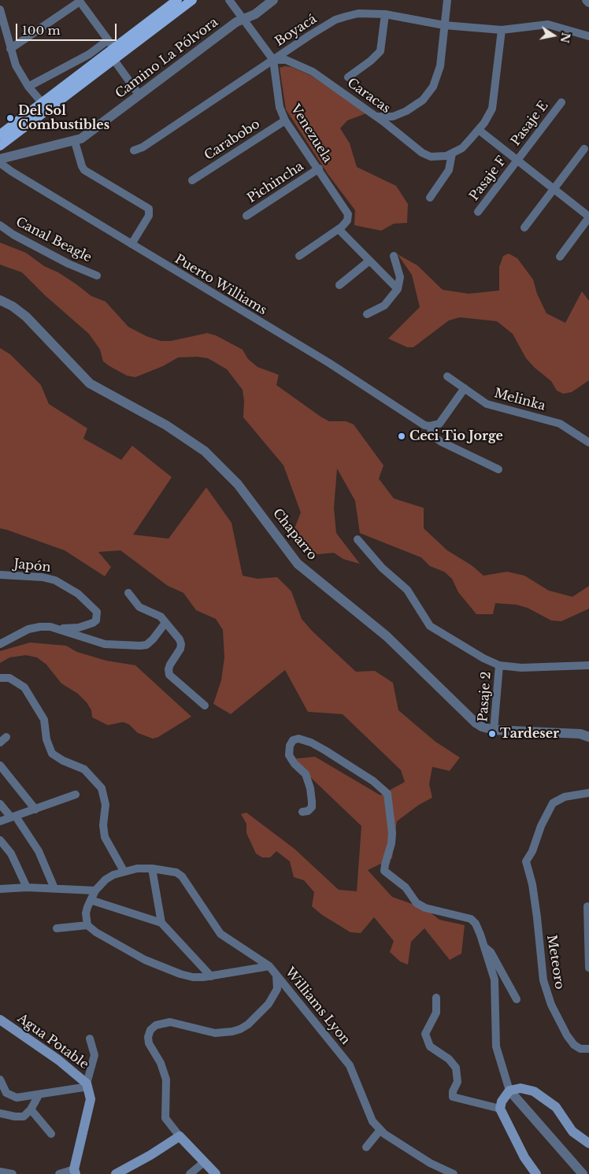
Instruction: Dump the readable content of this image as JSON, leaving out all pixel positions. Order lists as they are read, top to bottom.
{
  "streets": {
    "main road": ["Agua Potable"],
    "street": [
      "Boyacá",
      "Camino La Pólvora",
      "Caracas",
      "Pasaje E",
      "Venezuela",
      "Carabobo",
      "Pasaje F",
      "Pichincha",
      "Canal Beagle",
      "Puerto Williams",
      "Melinka",
      "Chaparro",
      "Japón",
      "Pasaje 2",
      "Meteoro",
      "Williams Lyon"
    ]
  },
  "crossings": [
    ["Boyacá", "Caracas"],
    ["Boyacá", "Venezuela"],
    ["Camino La Pólvora", "Venezuela"],
    ["Caracas", "Venezuela"],
    ["Pasaje E", "Pasaje F"],
    ["Venezuela", "Carabobo"],
    ["Venezuela", "Pichincha"],
    ["Chaparro", "Pasaje 2"]
  ],
  "places": ["Del Sol Combustibles", "Ceci Tio Jorge", "Tardeser"],
  "scale_bar": "100 m",
  "north": "right"
}
